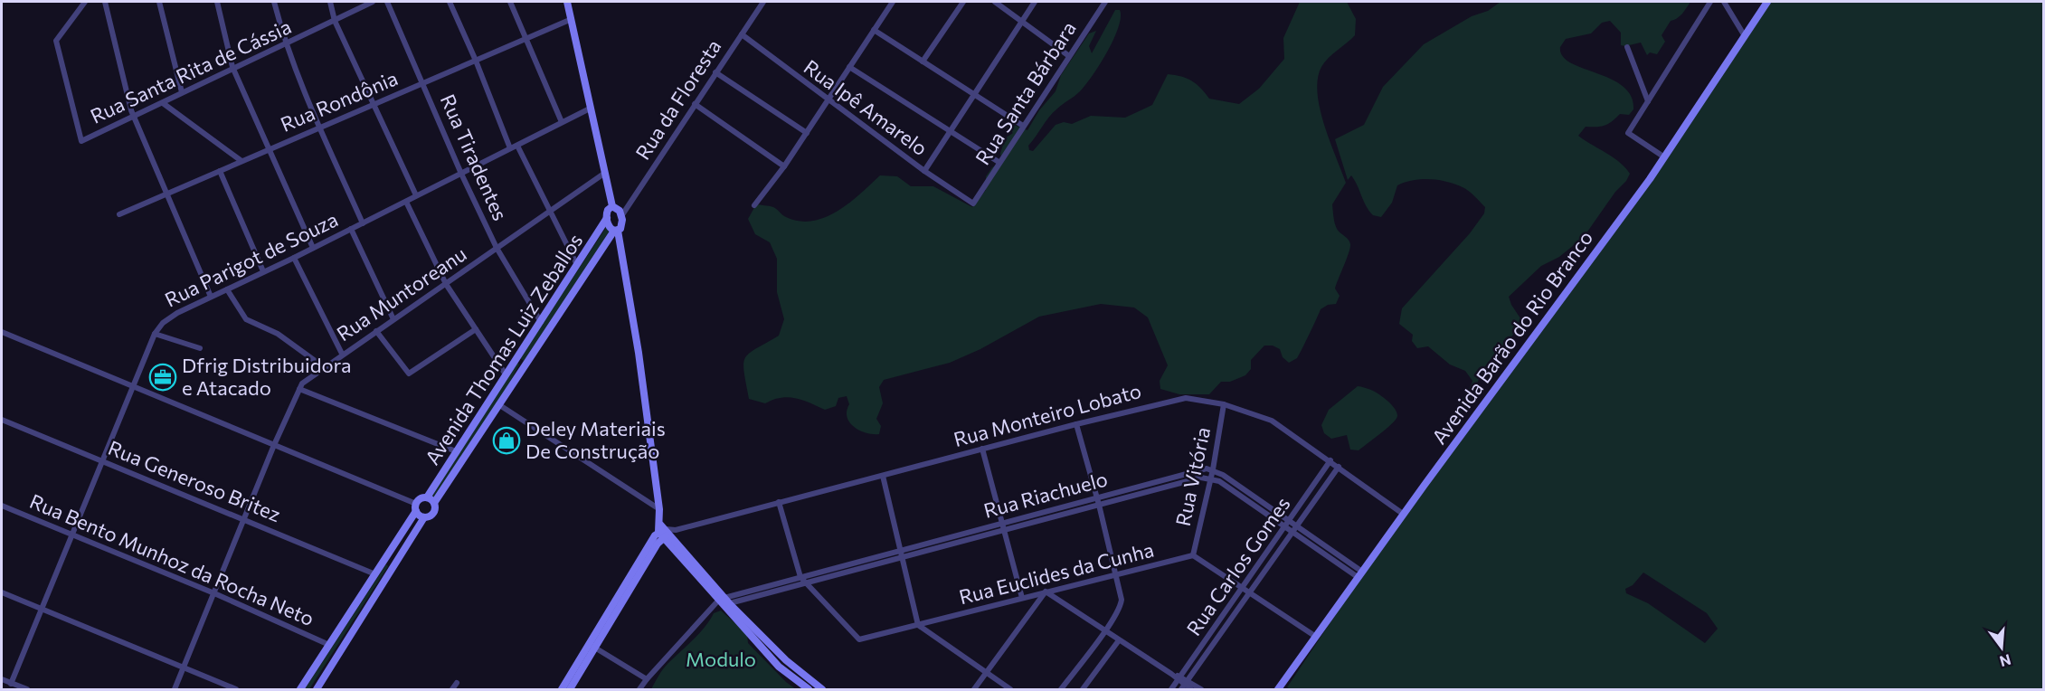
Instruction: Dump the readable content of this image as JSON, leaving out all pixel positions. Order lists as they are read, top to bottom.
{
  "streets": {
    "main road": ["Avenida Barão do Rio Branco", "Avenida Thomas Luiz Zeballos"],
    "street": [
      "Rua Santa Rita de Cássia",
      "Rua Santa Bárbara",
      "Rua da Floresta",
      "Rua Rondônia",
      "Rua Ipê Amarelo",
      "Rua Tiradentes",
      "Rua Parigot de Souza",
      "Rua Muntoreanu",
      "Rua Monteiro Lobato",
      "Rua Vitória",
      "Rua Generoso Britez",
      "Rua Riachuelo",
      "Rua Bento Munhoz da Rocha Neto",
      "Rua Carlos Gomes",
      "Rua Euclides da Cunha"
    ]
  },
  "crossings": [
    ["Rua Santa Bárbara", "Rua Ipê Amarelo"],
    ["Rua da Floresta", "Rua Ipê Amarelo"],
    ["Rua da Floresta", "Avenida Thomas Luiz Zeballos"],
    ["Rua Rondônia", "Rua Tiradentes"],
    ["Rua Tiradentes", "Rua Parigot de Souza"],
    ["Rua Tiradentes", "Rua Muntoreanu"],
    ["Rua Tiradentes", "Avenida Thomas Luiz Zeballos"],
    ["Rua Parigot de Souza", "Rua Generoso Britez"],
    ["Rua Parigot de Souza", "Rua Bento Munhoz da Rocha Neto"],
    ["Rua Muntoreanu", "Rua Generoso Britez"],
    ["Rua Muntoreanu", "Rua Bento Munhoz da Rocha Neto"],
    ["Avenida Barão do Rio Branco", "Rua Monteiro Lobato"],
    ["Rua Monteiro Lobato", "Rua Vitória"],
    ["Rua Monteiro Lobato", "Rua Carlos Gomes"],
    ["Rua Vitória", "Rua Riachuelo"],
    ["Rua Vitória", "Rua Euclides da Cunha"],
    ["Rua Riachuelo", "Rua Euclides da Cunha"]
  ],
  "parks": ["Modulo"],
  "places": {
    "office": ["Dfrig Distribuidora e Atacado"],
    "shop": ["Deley Materiais De Construção"]
  },
  "north": "bottom"
}
